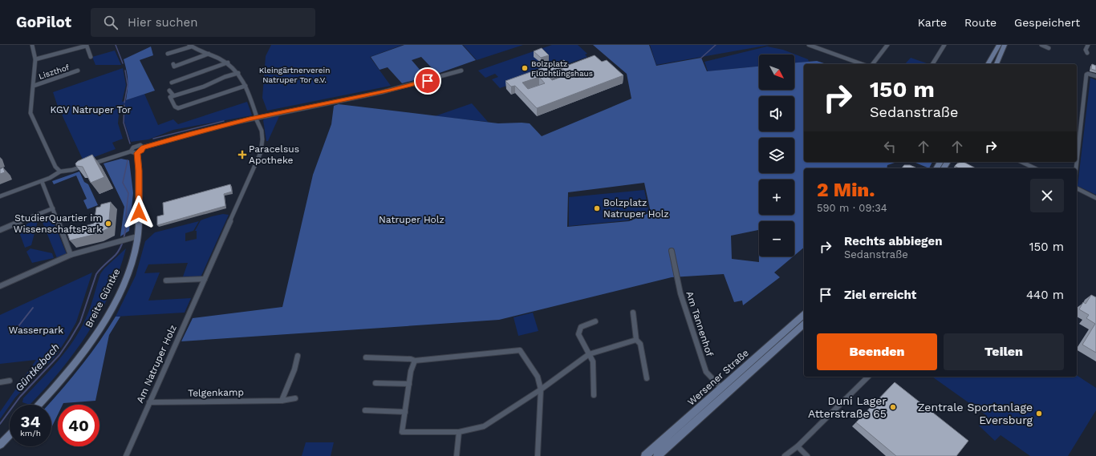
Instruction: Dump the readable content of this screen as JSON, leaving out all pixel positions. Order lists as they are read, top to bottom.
{
  "streets": {
    "main road": ["Breite Güntke", "Wersener Straße"],
    "street": [
      "Liszthof",
      "Am Tannenhof",
      "Am Natruper Holz",
      "Telgenkamp"
    ]
  },
  "crossings": [
    ["Am Tannenhof", "Wersener Straße"],
    ["Am Natruper Holz", "Telgenkamp"]
  ],
  "water": ["Güntkebach"],
  "parks": [
    "Kleingärtnerverein Natruper Tor e.V.",
    "KGV Natruper Tor",
    "Natruper Holz",
    "Wasserpark"
  ],
  "places": {
    "other": [
      "Bolzplatz Flüchtlingshaus",
      "Bolzplatz Natruper Holz",
      "StudierQuartier im WissenschaftsPark",
      "Duni Lager Atterstraße 65",
      "Zentrale Sportanlage Eversburg"
    ],
    "health": ["Paracelsus Apotheke"]
  },
  "north": "bottom right",
  "page": {
    "header": "GoPilot",
    "search": "Hier suchen",
    "nav": ["Karte", "Route", "Gespeichert"],
    "map_buttons": ["+", "−"],
    "turn": ["150 m", "Sedanstraße"],
    "heading": ["2 Min.", "590 m · 09:34"],
    "list": [
      {
        "name": "Rechts abbiegen",
        "note": "Sedanstraße",
        "value": "150 m"
      },
      {
        "name": "Ziel erreicht",
        "value": "440 m"
      }
    ],
    "buttons": ["Beenden", "Teilen"],
    "speed": "34 km/h",
    "limit": "40"
  }
}
